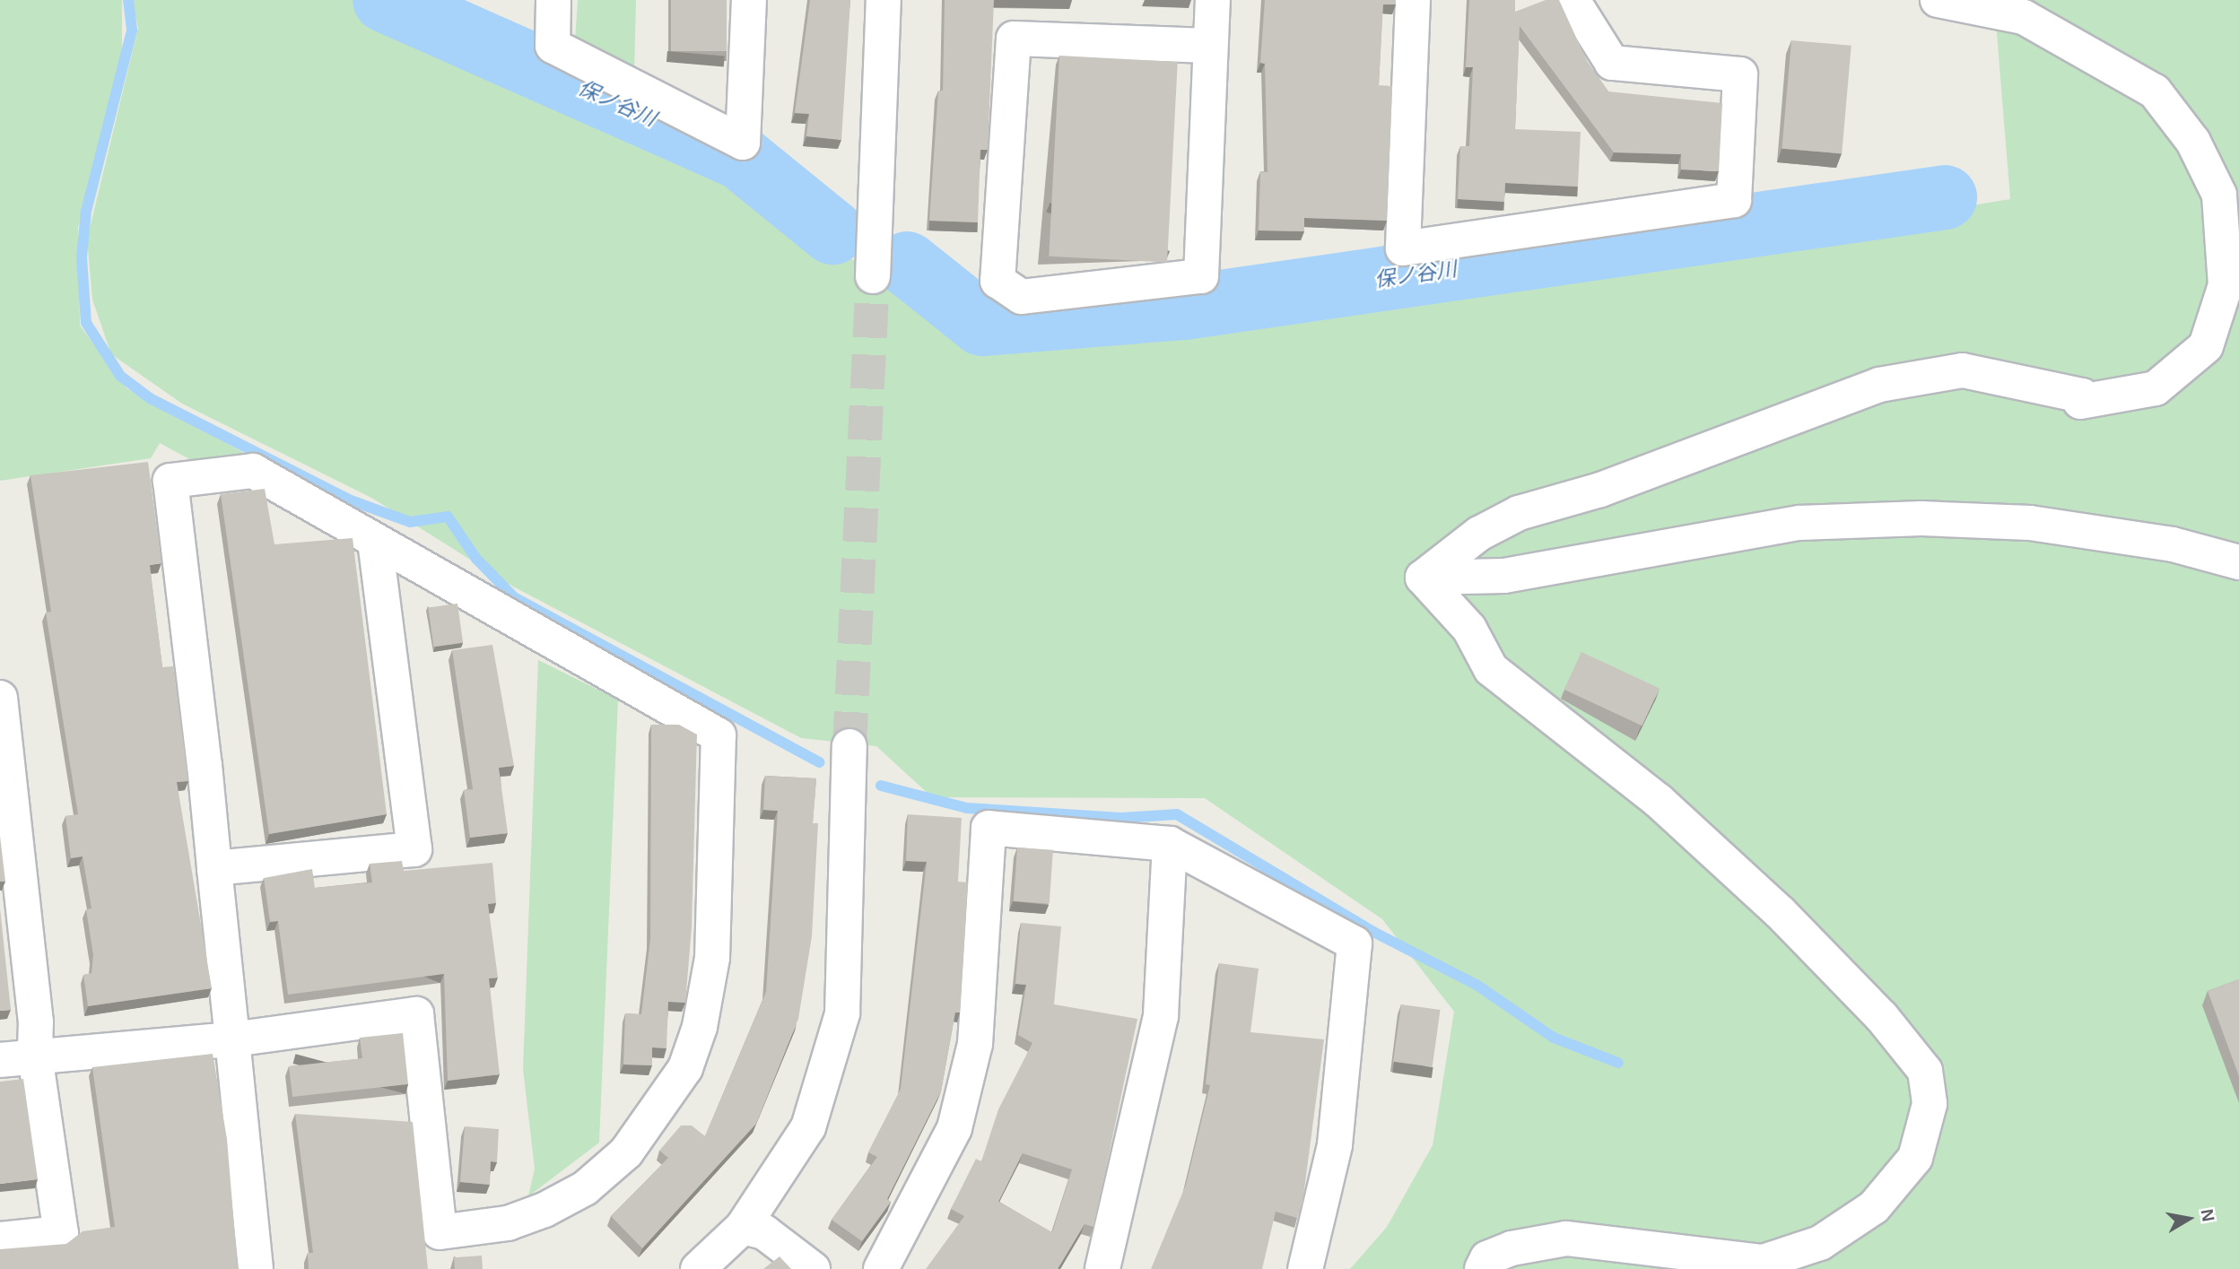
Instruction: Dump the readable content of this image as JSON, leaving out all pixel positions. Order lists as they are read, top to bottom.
{
  "water": ["保ノ谷川"],
  "north": "right"
}
